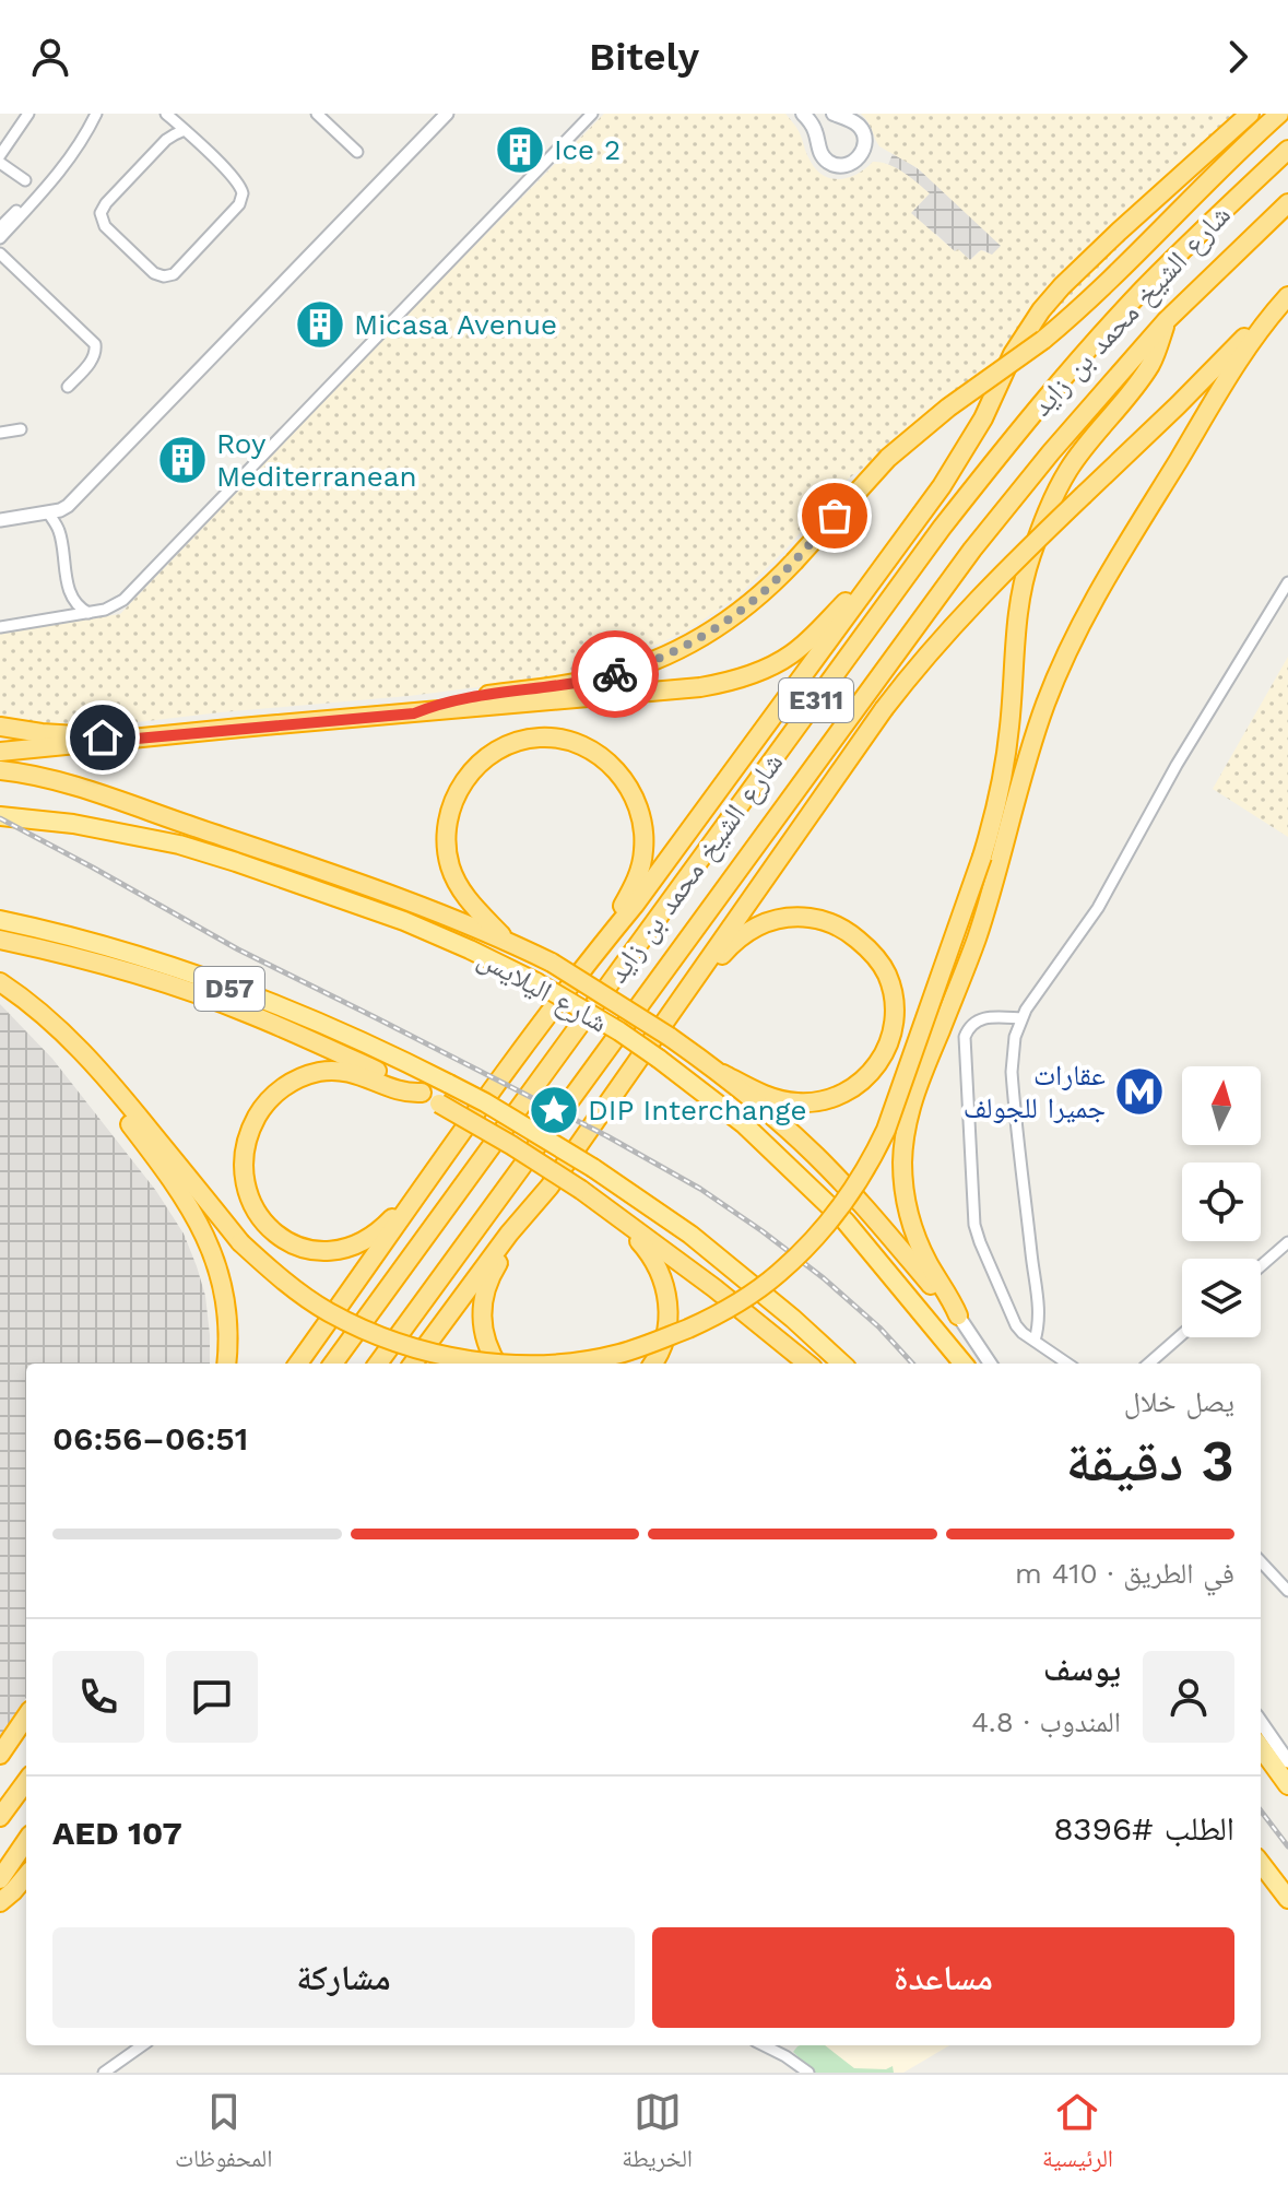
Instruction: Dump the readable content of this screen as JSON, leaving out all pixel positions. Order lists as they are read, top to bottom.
{
  "streets": {
    "highway": [
      "شارع الشيخ محمد بن زايد",
      "E311",
      "D57",
      "شارع اليلايس"
    ]
  },
  "places": {
    "building": ["Ice 2", "Micasa Avenue", "Roy Mediterranean"],
    "metro station": ["عقارات جميرا للجولف"],
    "place": ["DIP Interchange"]
  },
  "north": "top",
  "page": {
    "header": "Bitely",
    "heading": ["3 دقيقة", "يصل خلال", "06:51–06:56"],
    "panel": [
      "يوسف",
      "المندوب · 4.8",
      "الطلب #8396",
      "AED 107"
    ],
    "bar": "في الطريق · 410 m",
    "buttons": ["مساعدة", "مشاركة"],
    "tabs": ["الرئيسية", "الخريطة", "المحفوظات"]
  }
}
